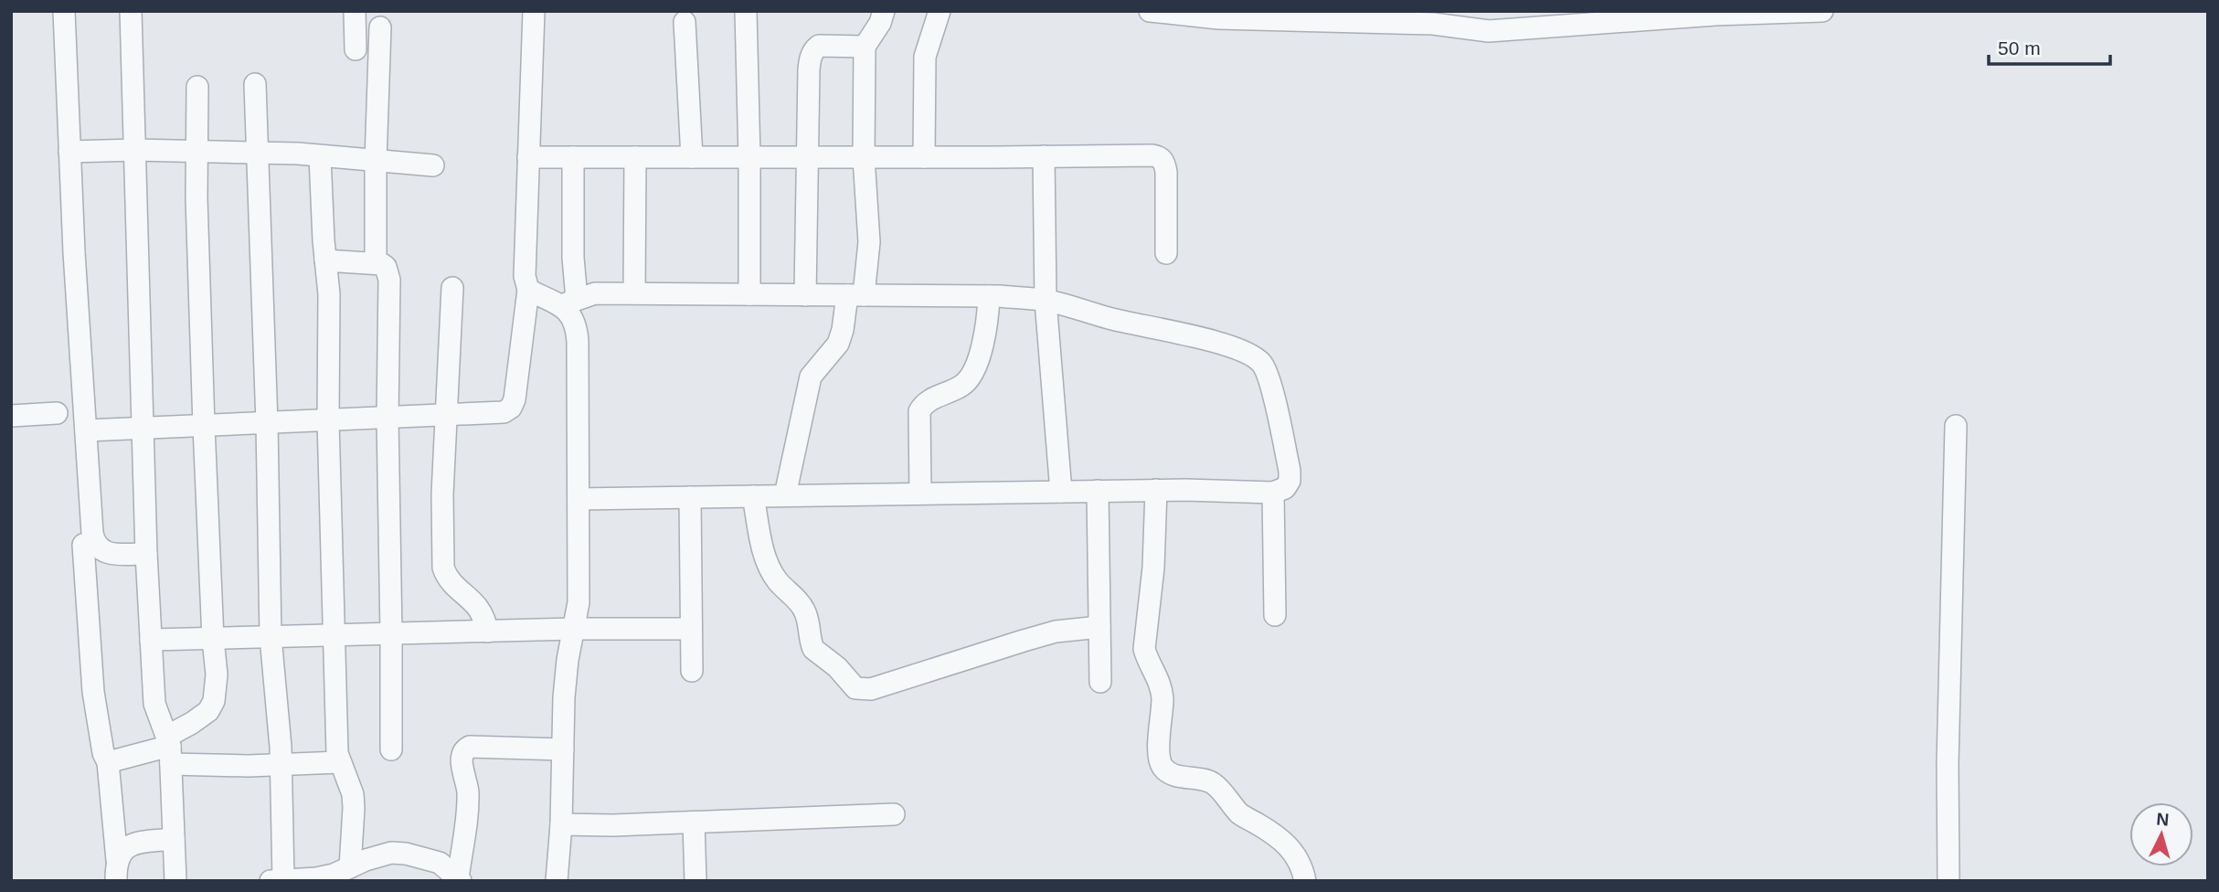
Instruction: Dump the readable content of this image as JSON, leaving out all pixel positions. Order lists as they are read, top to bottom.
{
  "scale_bar": "50 m",
  "north": "top"
}
